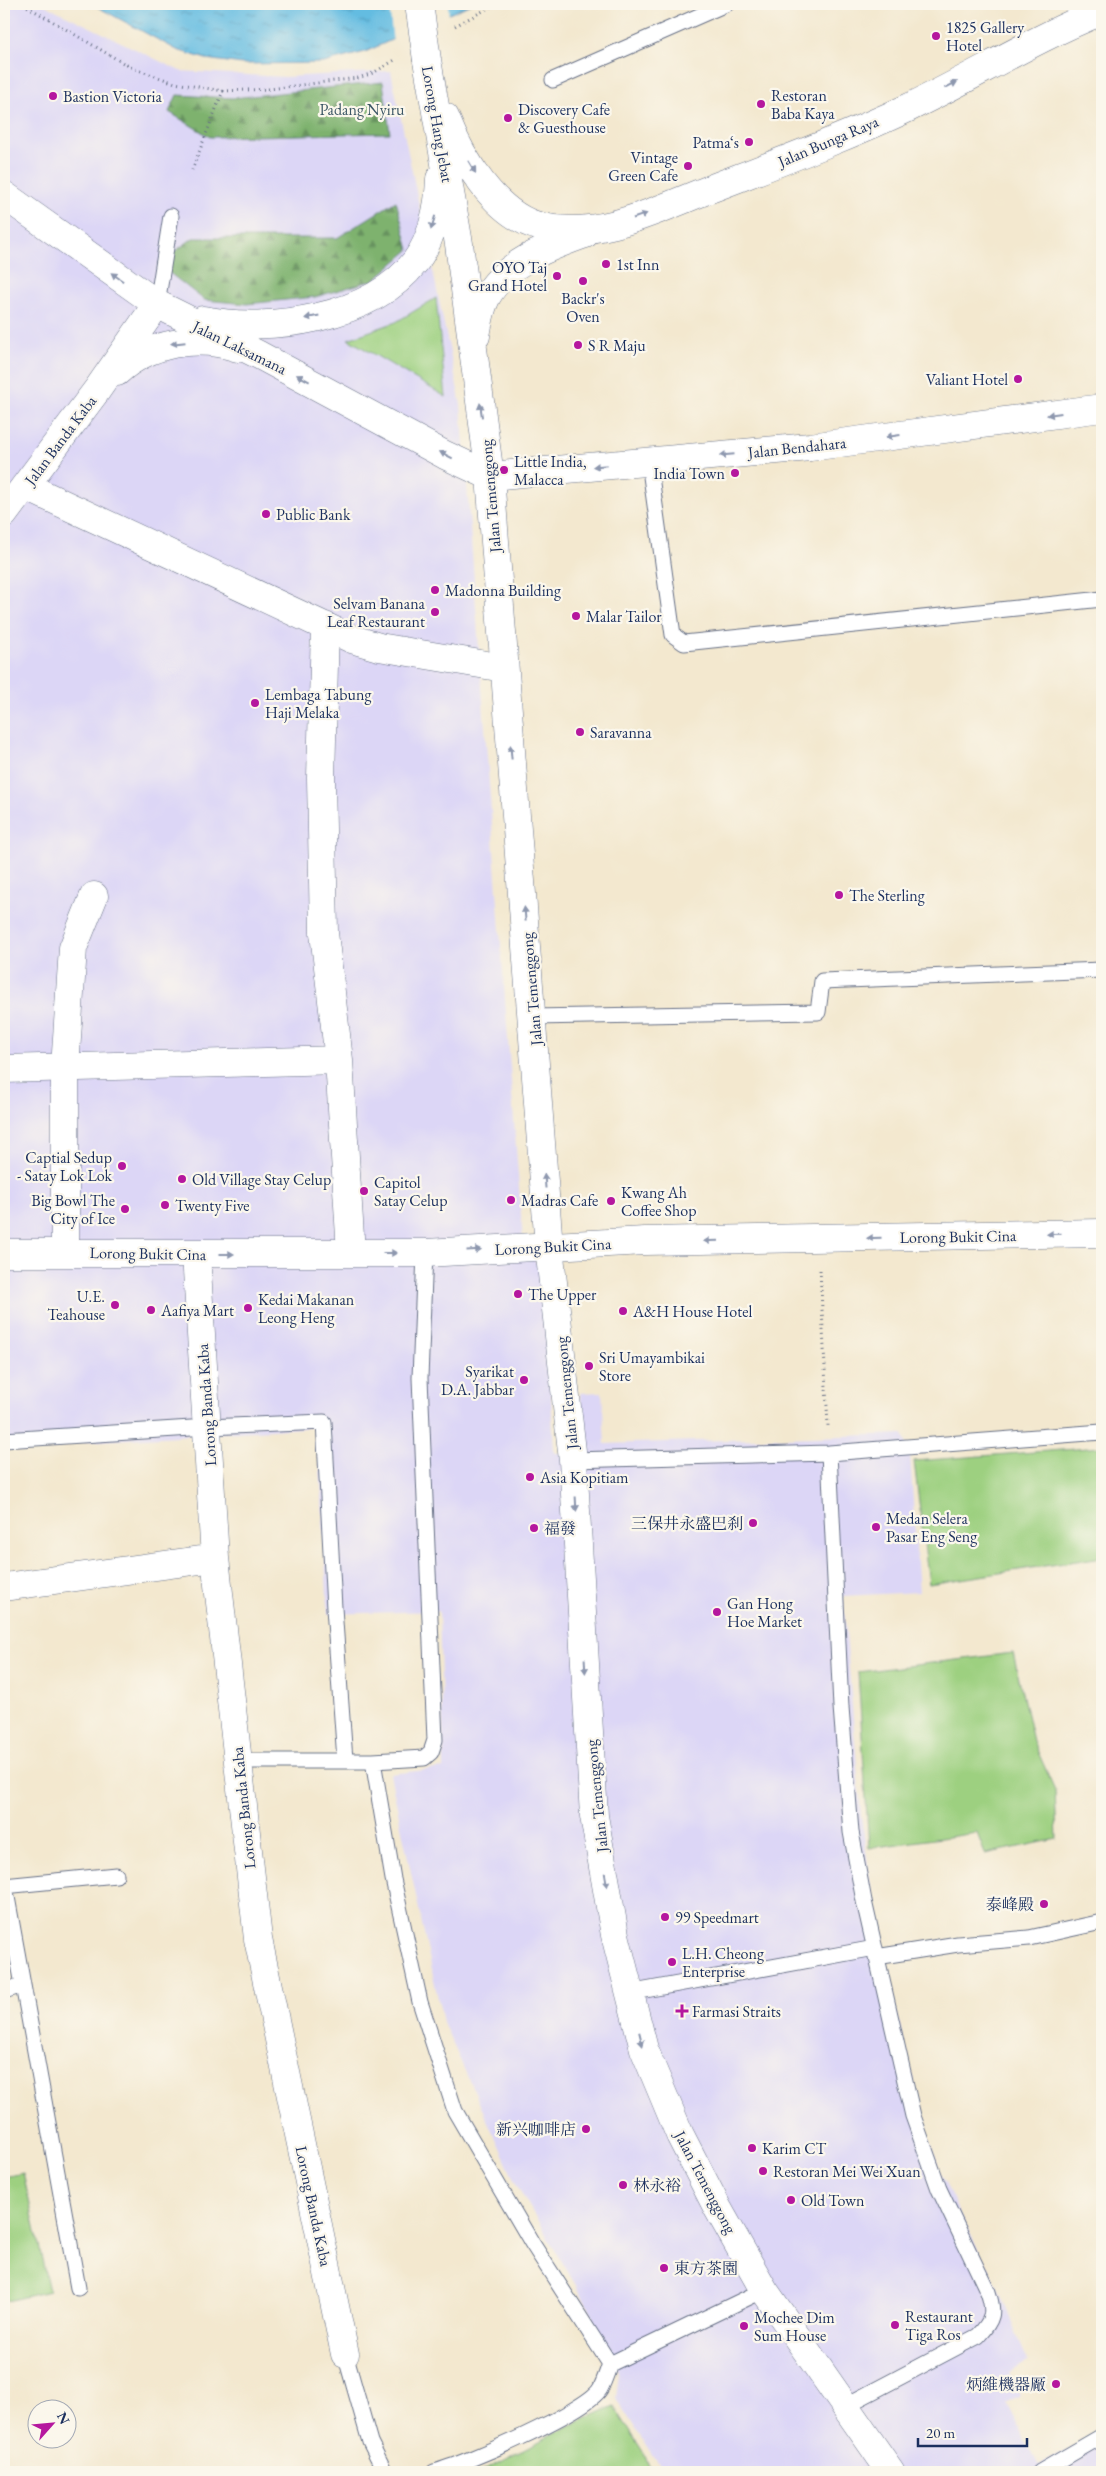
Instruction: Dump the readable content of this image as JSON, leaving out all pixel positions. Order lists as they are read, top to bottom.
{
  "streets": {
    "street": [
      "Lorong Hang Jebat",
      "Jalan Bunga Raya",
      "Jalan Laksamana",
      "Jalan Banda Kaba",
      "Jalan Bendahara",
      "Jalan Temenggong",
      "Lorong Bukit Cina",
      "Lorong Banda Kaba"
    ]
  },
  "crossings": [
    ["Lorong Hang Jebat", "Jalan Bunga Raya"],
    ["Lorong Hang Jebat", "Jalan Temenggong"],
    ["Jalan Laksamana", "Jalan Banda Kaba"],
    ["Jalan Laksamana", "Jalan Bendahara"],
    ["Jalan Laksamana", "Jalan Temenggong"],
    ["Jalan Bendahara", "Jalan Temenggong"],
    ["Jalan Temenggong", "Lorong Bukit Cina"],
    ["Lorong Bukit Cina", "Lorong Banda Kaba"]
  ],
  "one_way": ["Jalan Bunga Raya", "Jalan Banda Kaba", "Jalan Bendahara"],
  "parks": ["Padang Nyiru"],
  "places": {
    "other": [
      "1825 Gallery Hotel",
      "Bastion Victoria",
      "Restoran Baba Kaya",
      "Discovery Cafe & Guesthouse",
      "Patma‘s",
      "Vintage Green Cafe",
      "1st Inn",
      "OYO Taj Grand Hotel",
      "Backr's Oven",
      "S R Maju",
      "Valiant Hotel",
      "Little India, Malacca",
      "India Town",
      "Public Bank",
      "Madonna Building",
      "Selvam Banana Leaf Restaurant",
      "Malar Tailor",
      "Lembaga Tabung Haji Melaka",
      "Saravanna",
      "The Sterling",
      "Captial Sedup - Satay Lok Lok",
      "Old Village Stay Celup",
      "Capitol Satay Celup",
      "Madras Cafe",
      "Kwang Ah Coffee Shop",
      "Twenty Five",
      "Big Bowl The City of Ice",
      "The Upper",
      "U.E. Teahouse",
      "Kedai Makanan Leong Heng",
      "Aafiya Mart",
      "A&H House Hotel",
      "Sri Umayambikai Store",
      "Syarikat D.A. Jabbar",
      "Asia Kopitiam",
      "三保井永盛巴刹",
      "Medan Selera Pasar Eng Seng",
      "福發",
      "Gan Hong Hoe Market",
      "泰峰殿",
      "99 Speedmart",
      "L.H. Cheong Enterprise",
      "新兴咖啡店",
      "Karim CT",
      "Restoran Mei Wei Xuan",
      "林永裕",
      "Old Town",
      "東方茶園",
      "Restaurant Tiga Ros",
      "Mochee Dim Sum House",
      "炳維機器厰"
    ],
    "health": ["Farmasi Straits"]
  },
  "scale_bar": "20 m",
  "north": "top right"
}
